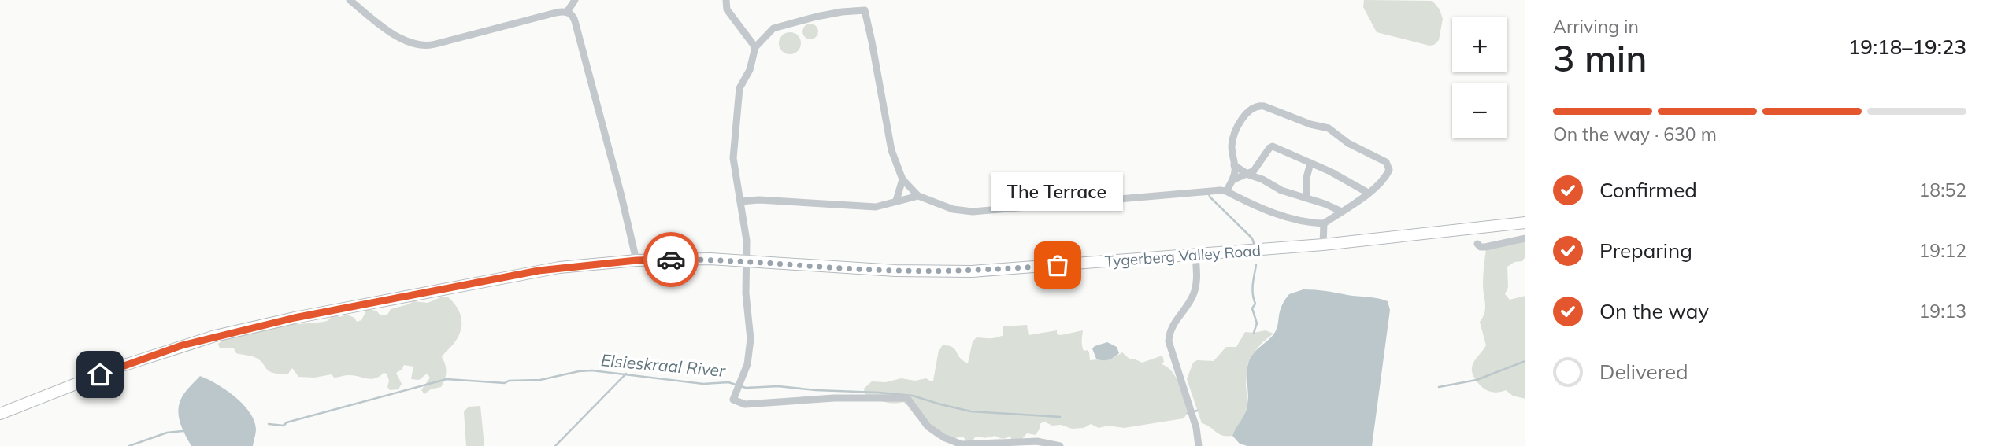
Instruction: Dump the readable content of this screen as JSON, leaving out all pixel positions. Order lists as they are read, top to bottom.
{
  "streets": {
    "main road": ["Tygerberg Valley Road"]
  },
  "water": ["Elsieskraal River"],
  "places": ["The Terrace"],
  "page": {
    "heading": ["3 min", "Arriving in", "19:18–19:23"],
    "map_buttons": ["+", "−"],
    "bar": "On the way · 630 m",
    "list": [
      ["Confirmed", "18:52"],
      ["Preparing", "19:12"],
      ["On the way", "19:13"],
      "Delivered"
    ],
    "bubble": "The Terrace"
  }
}
